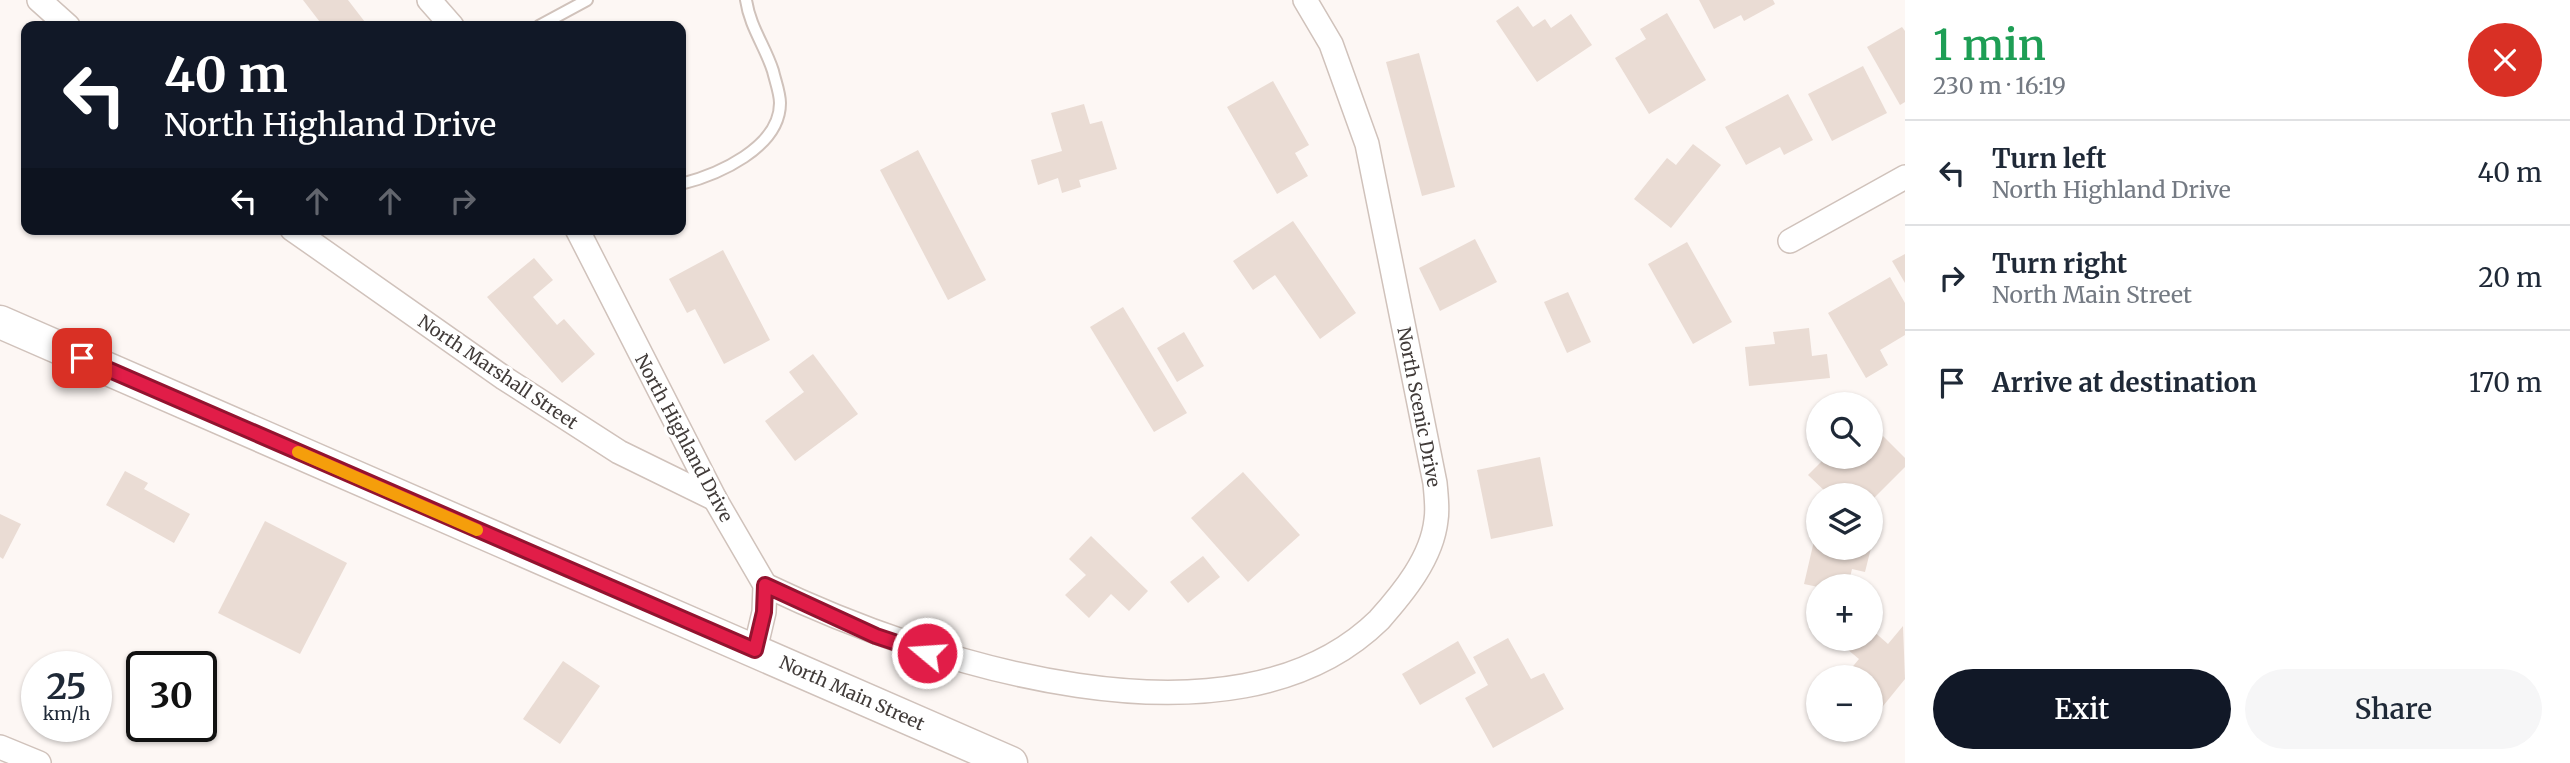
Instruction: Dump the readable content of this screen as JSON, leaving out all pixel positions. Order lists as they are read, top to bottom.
{
  "streets": {
    "main road": ["North Main Street"],
    "street": ["North Marshall Street", "North Scenic Drive", "North Highland Drive"]
  },
  "crossings": [
    ["North Marshall Street", "North Highland Drive"],
    ["North Scenic Drive", "North Highland Drive"]
  ],
  "page": {
    "heading": ["1 min", "230 m · 16:19"],
    "turn": ["40 m", "North Highland Drive"],
    "list": [
      {
        "name": "Turn left",
        "note": "North Highland Drive",
        "value": "40 m"
      },
      {
        "name": "Turn right",
        "note": "North Main Street",
        "value": "20 m"
      },
      {
        "name": "Arrive at destination",
        "value": "170 m"
      }
    ],
    "map_buttons": ["+", "−"],
    "speed": "25 km/h",
    "limit": "30",
    "buttons": ["Exit", "Share"]
  }
}
